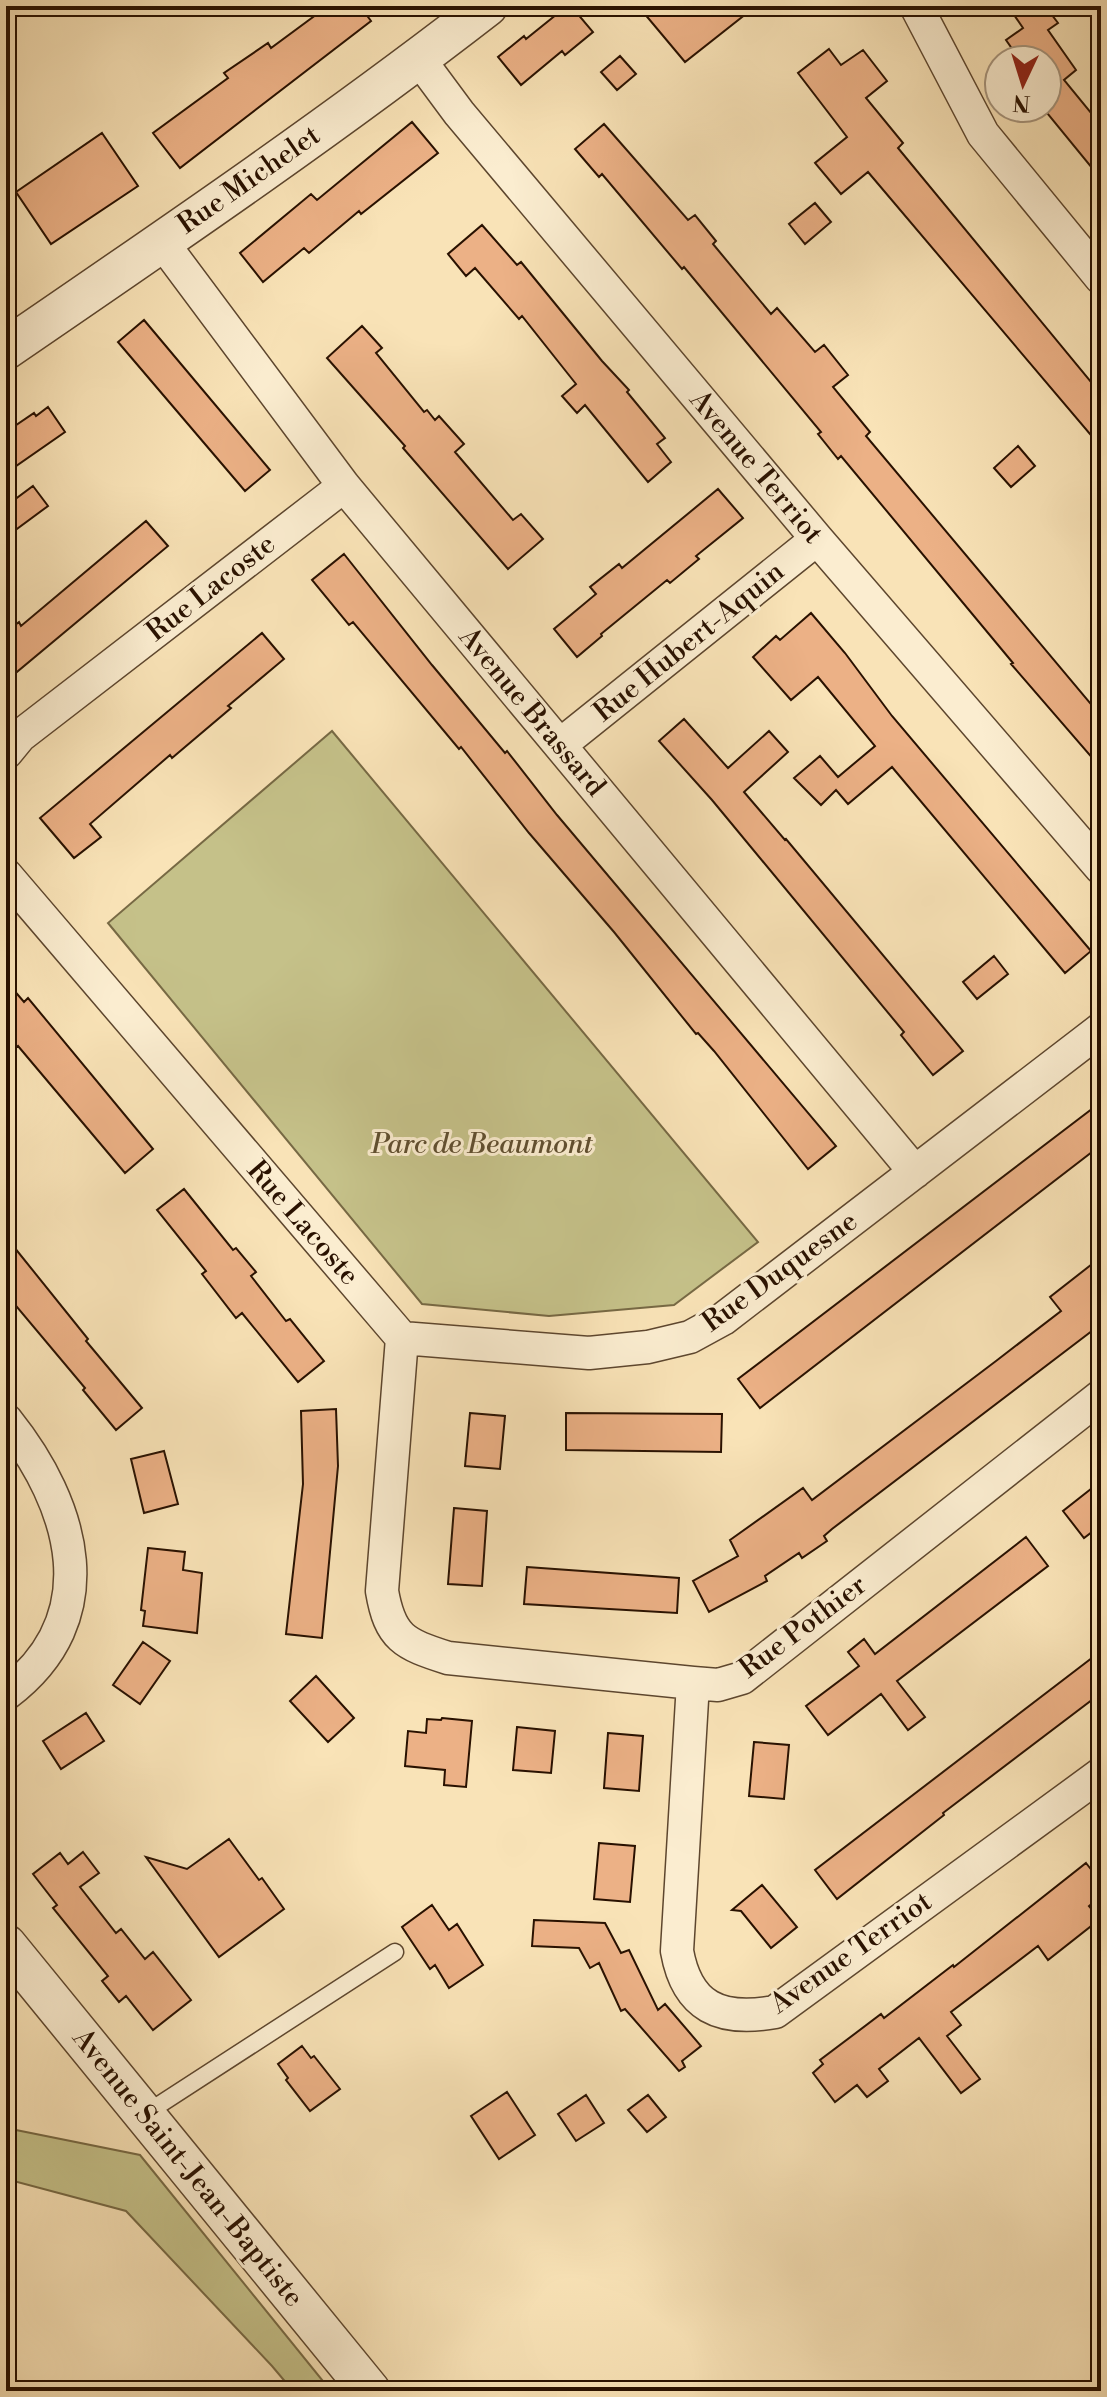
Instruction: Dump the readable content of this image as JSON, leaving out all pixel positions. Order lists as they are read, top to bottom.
{
  "streets": {
    "street": [
      "Rue Michelet",
      "Avenue Terriot",
      "Rue Lacoste",
      "Rue Hubert-Aquin",
      "Avenue Brassard",
      "Rue Duquesne",
      "Rue Pothier",
      "Avenue Saint-Jean-Baptiste"
    ]
  },
  "crossings": [
    ["Rue Michelet", "Avenue Terriot"],
    ["Rue Michelet", "Avenue Brassard"],
    ["Avenue Terriot", "Rue Hubert-Aquin"],
    ["Avenue Terriot", "Rue Pothier"],
    ["Rue Lacoste", "Avenue Brassard"],
    ["Rue Lacoste", "Rue Duquesne"],
    ["Rue Lacoste", "Rue Pothier"],
    ["Rue Hubert-Aquin", "Avenue Brassard"],
    ["Avenue Brassard", "Rue Duquesne"],
    ["Rue Duquesne", "Rue Pothier"]
  ],
  "parks": ["Parc de Beaumont"],
  "north": "bottom"
}
